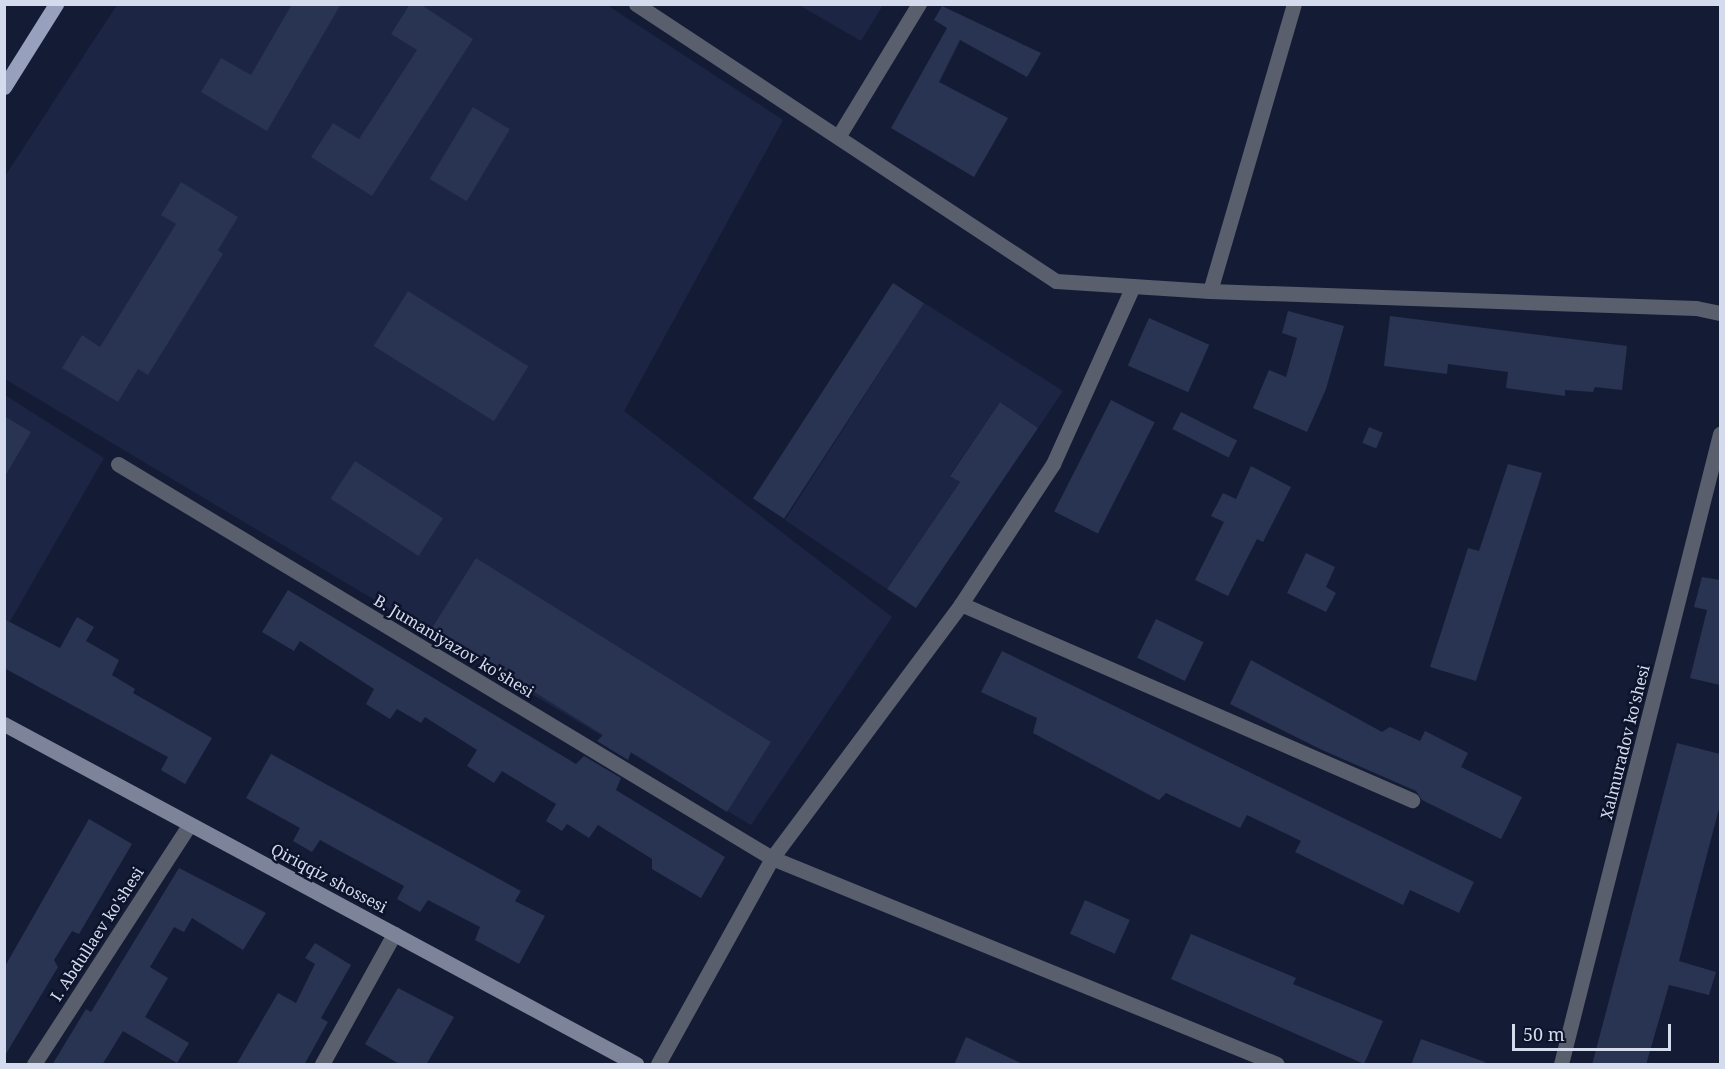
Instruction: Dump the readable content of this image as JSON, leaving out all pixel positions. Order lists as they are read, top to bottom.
{
  "streets": {
    "main road": ["Qiriqqiz shossesi"],
    "street": ["B. Jumaniyazov ko'shesi", "Xalmuradov ko'shesi", "I. Abdullaev ko'shesi"]
  },
  "crossings": [
    ["Qiriqqiz shossesi", "I. Abdullaev ko'shesi"]
  ],
  "scale_bar": "50 m"
}
